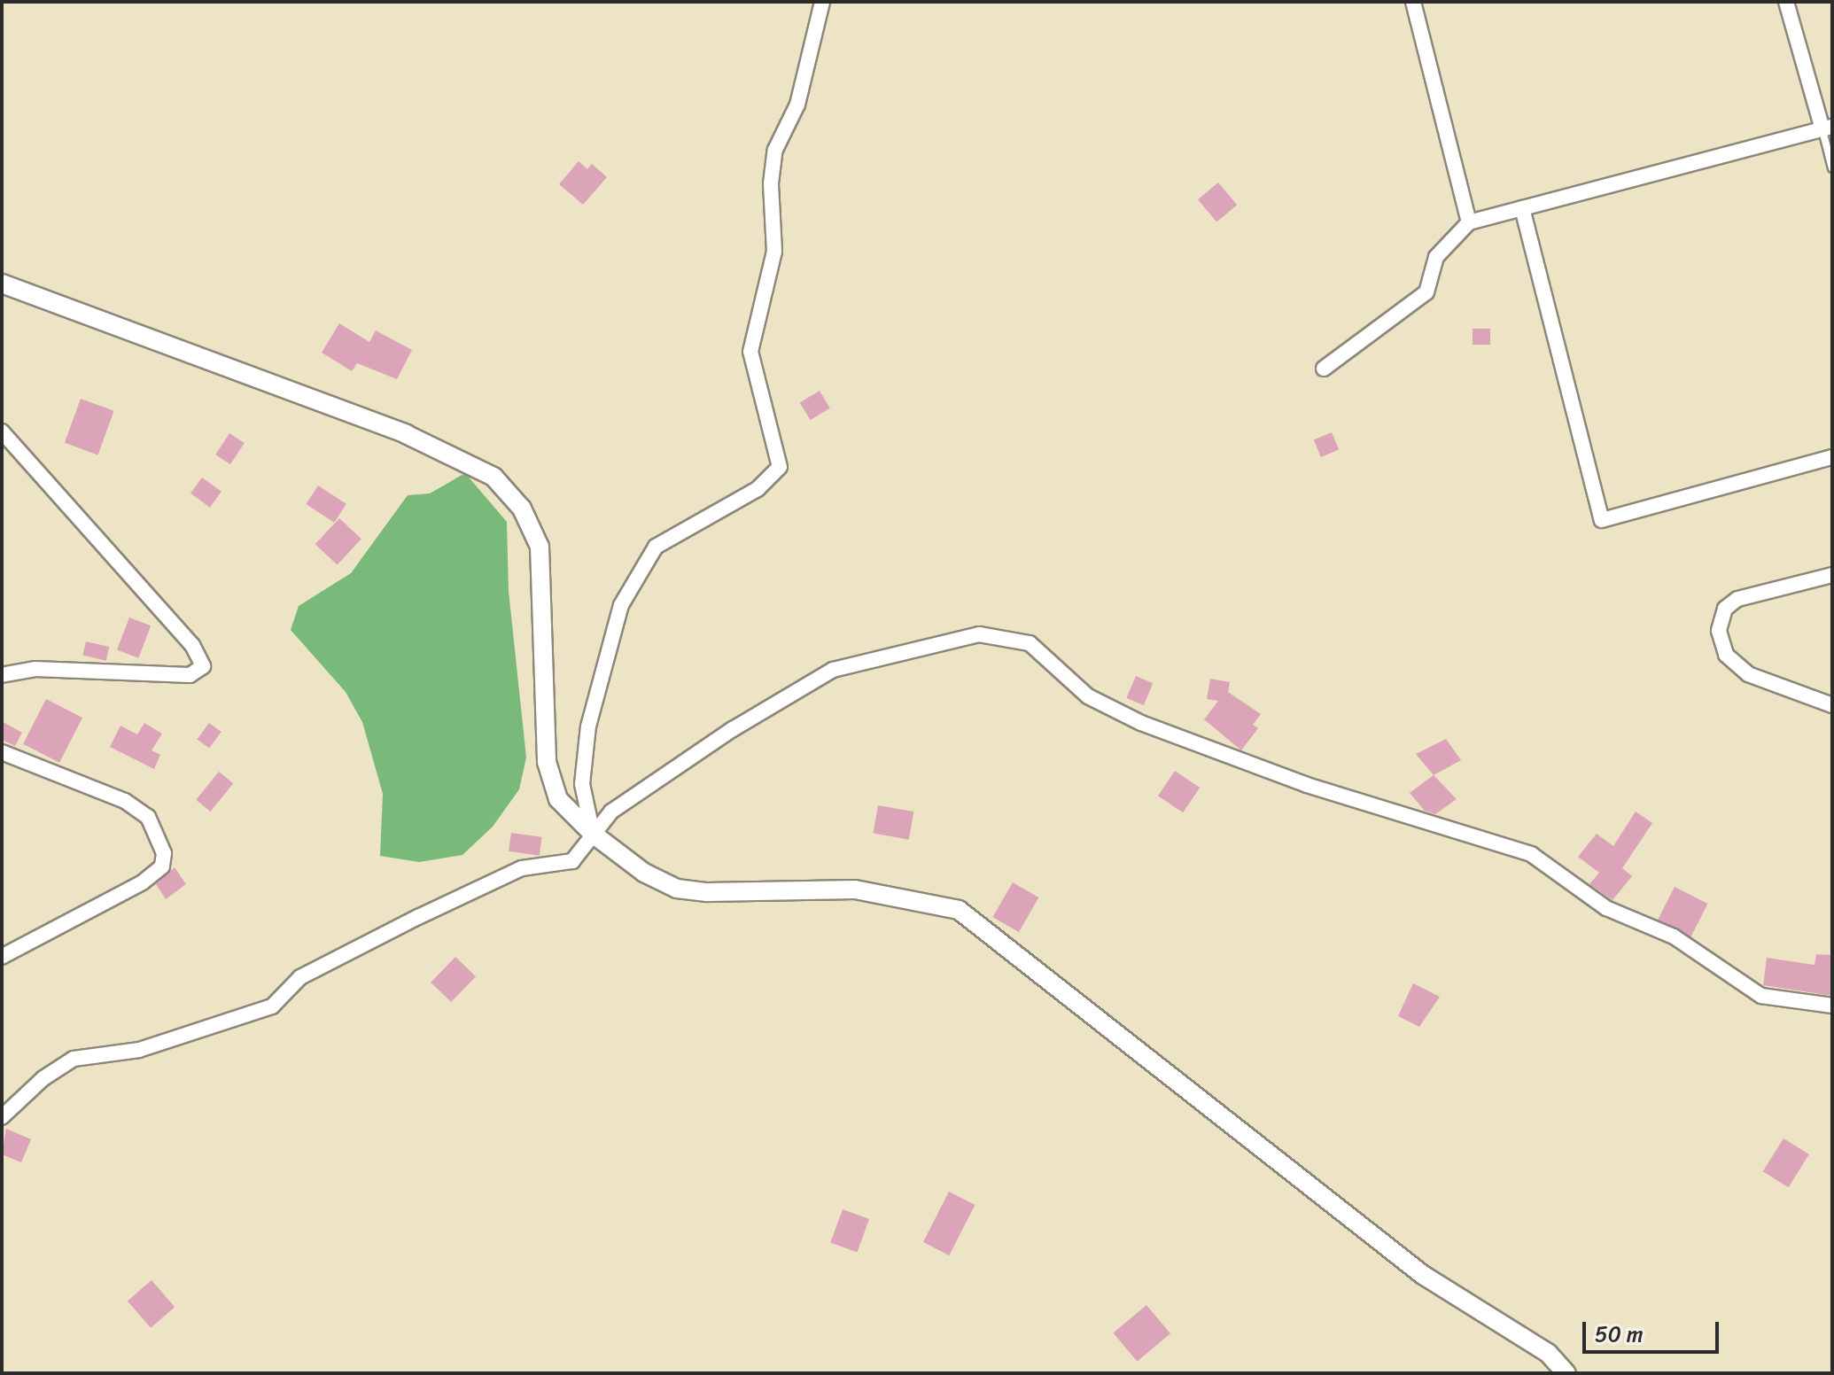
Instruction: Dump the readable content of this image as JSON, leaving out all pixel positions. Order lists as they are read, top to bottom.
{
  "scale_bar": "50 m"
}
